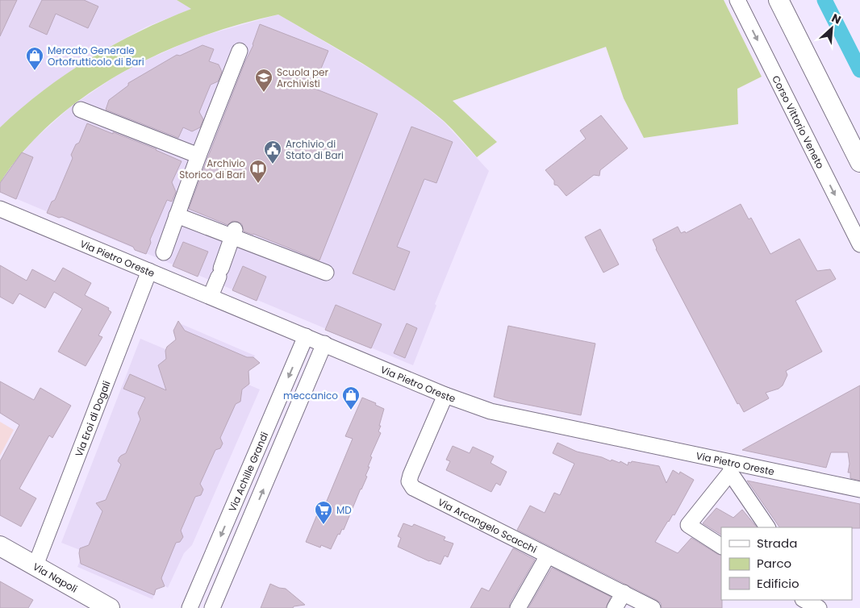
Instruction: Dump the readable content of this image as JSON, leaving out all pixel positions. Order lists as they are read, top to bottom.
{
  "streets": {
    "main road": ["Via Napoli"],
    "street": [
      "Corso Vittorio Veneto",
      "Via Pietro Oreste",
      "Via Eroi di Dogali",
      "Via Achille Grandi",
      "Via Arcangelo Scacchi"
    ]
  },
  "crossings": [
    ["Via Pietro Oreste", "Via Eroi di Dogali"],
    ["Via Pietro Oreste", "Via Achille Grandi"],
    ["Via Pietro Oreste", "Via Arcangelo Scacchi"],
    ["Via Eroi di Dogali", "Via Napoli"]
  ],
  "one_way": ["Corso Vittorio Veneto"],
  "places": {
    "shop": ["Mercato Generale Ortofrutticolo di Bari", "meccanico"],
    "school or university": ["Scuola per Archivisti"],
    "public building": ["Archivio di Stato di Bari"],
    "library": ["Archivio Storico di Bari"],
    "supermarket": ["MD"]
  },
  "legend": ["Strada", "Parco", "Edificio"],
  "north": "top right"
}
